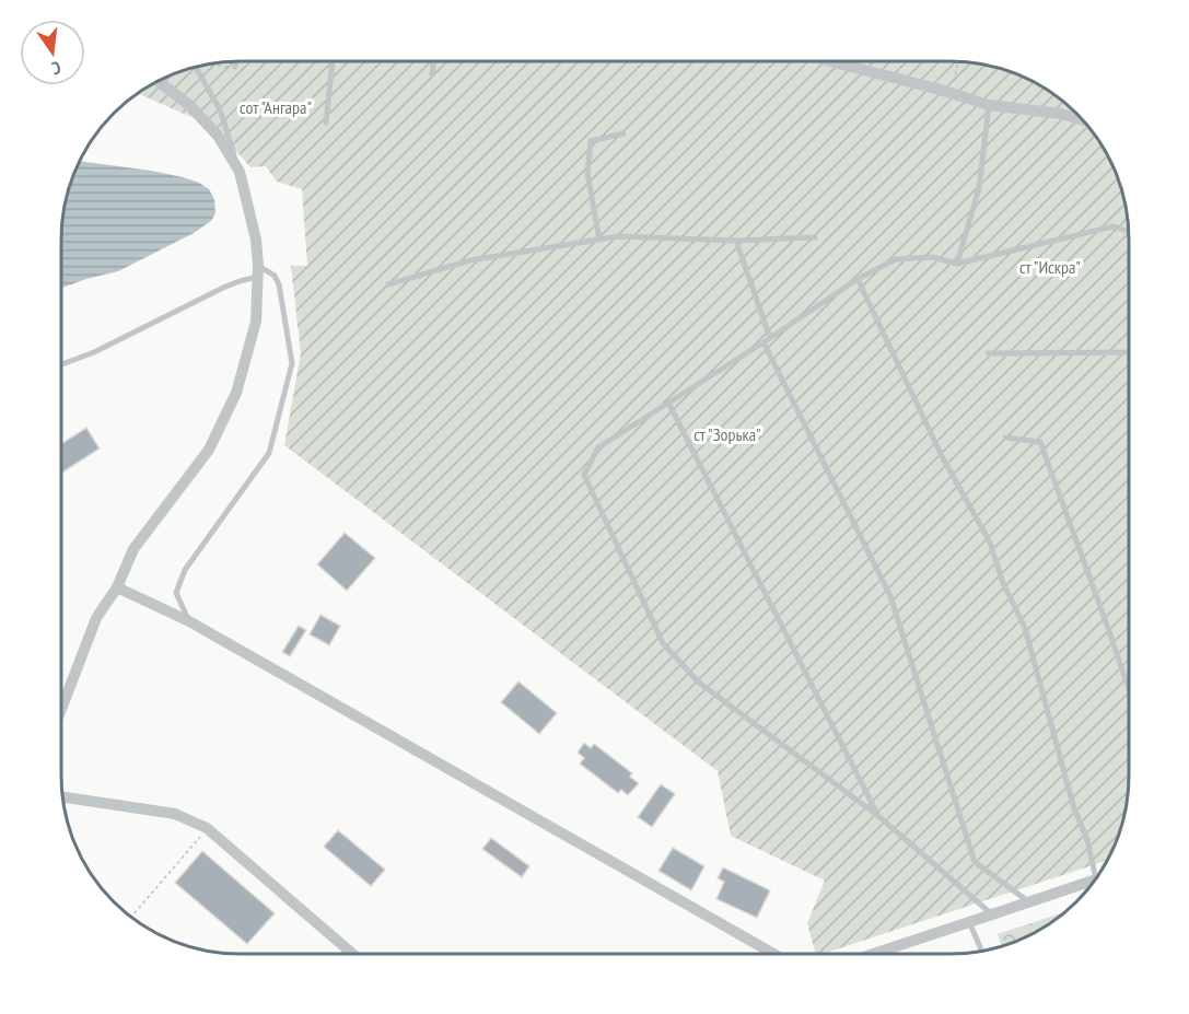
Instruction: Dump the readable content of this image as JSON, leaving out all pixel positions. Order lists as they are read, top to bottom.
{
  "parks": ["сот \"Ангара\"", "ст \"Искра\"", "ст \"Зорька\""],
  "north": "bottom"
}
